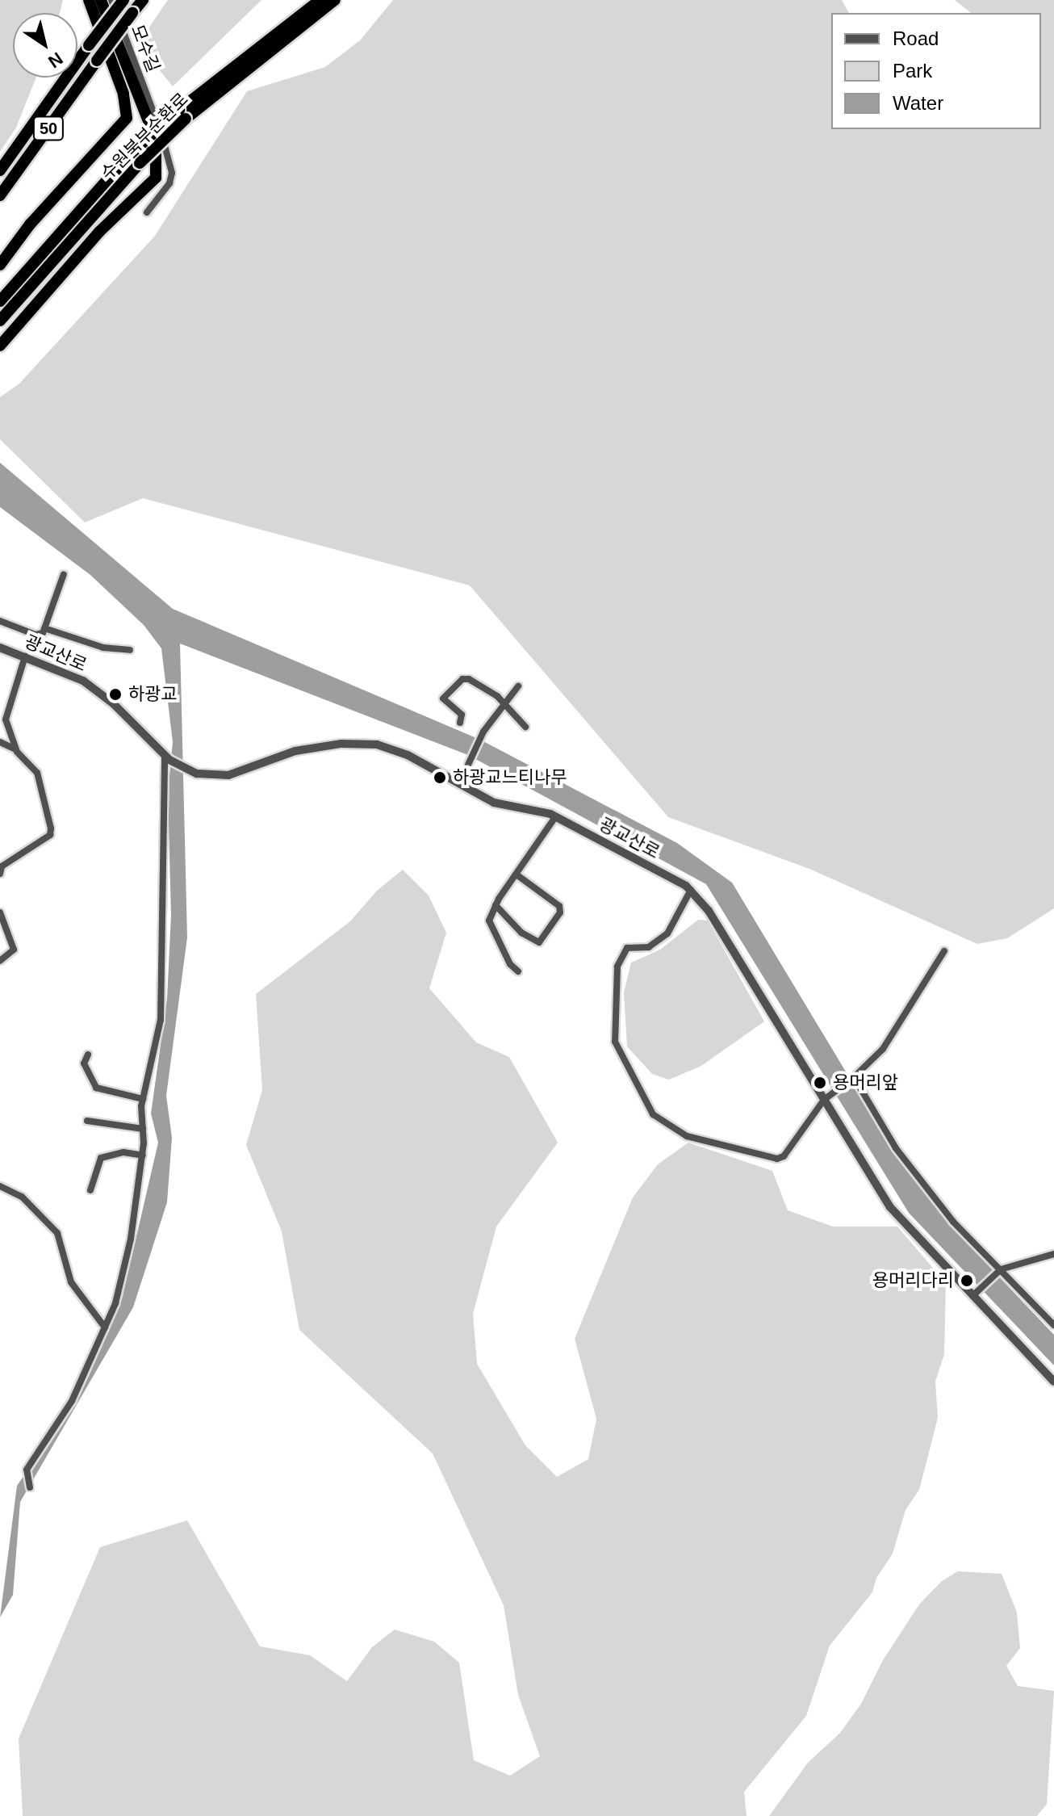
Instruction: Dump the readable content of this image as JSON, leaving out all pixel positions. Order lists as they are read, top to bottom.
{
  "streets": {
    "highway": ["50", "수원북부순환로"],
    "street": ["모수길", "광교산로"]
  },
  "places": [
    "하광교",
    "하광교느티나무",
    "용머리앞",
    "용머리다리"
  ],
  "legend": ["Road", "Park", "Water"],
  "north": "bottom right"
}
